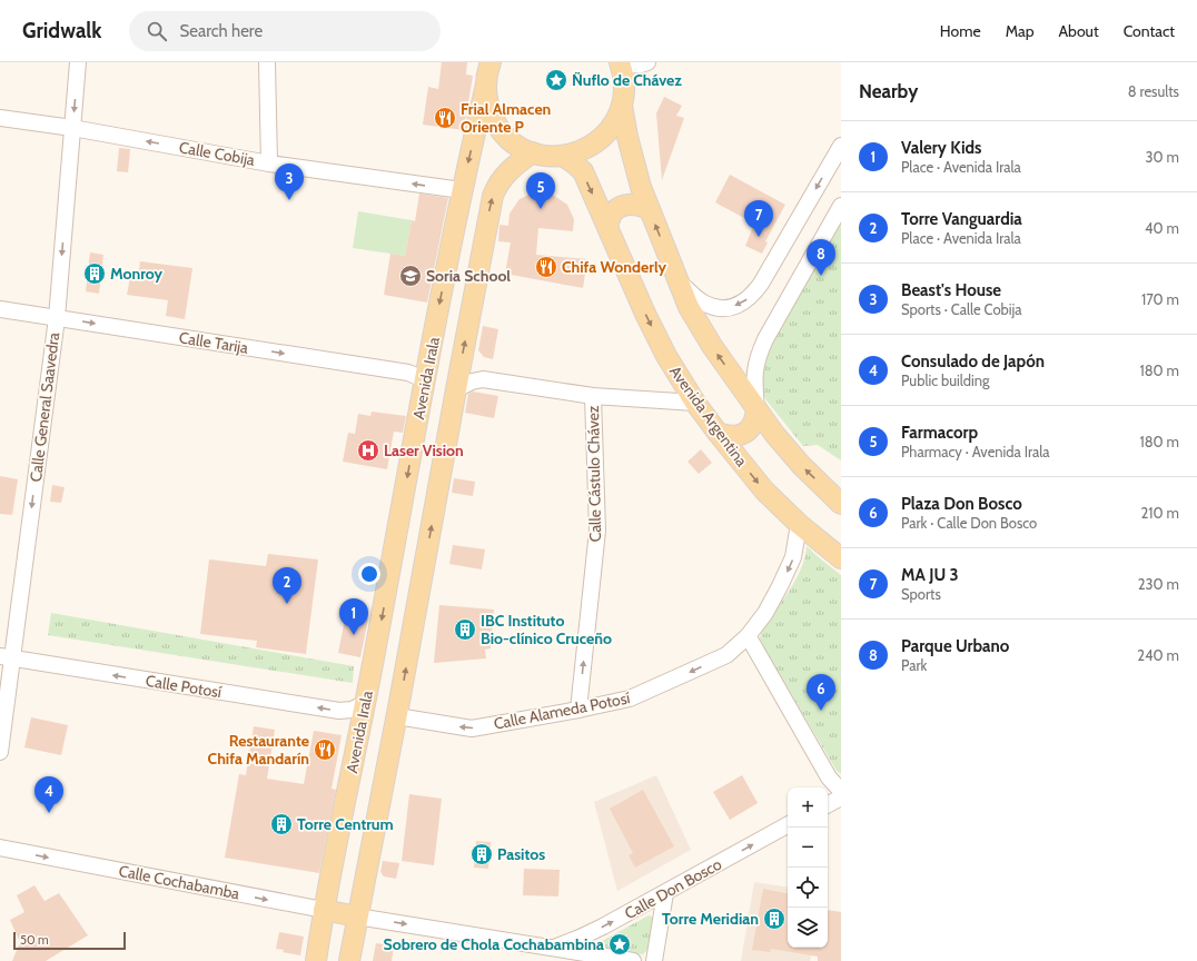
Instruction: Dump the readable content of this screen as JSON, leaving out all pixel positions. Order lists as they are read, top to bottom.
{
  "streets": {
    "main road": ["Avenida Irala", "Avenida Argentina", "Calle Cochabamba"],
    "street": [
      "Calle Cobija",
      "Calle Tarija",
      "Calle General Saavedra",
      "Calle Cástulo Chávez",
      "Calle Potosí",
      "Calle Alameda Potosí",
      "Calle Don Bosco"
    ]
  },
  "crossings": [
    ["Calle Cobija", "Avenida Irala"],
    ["Calle Cobija", "Calle General Saavedra"],
    ["Calle Tarija", "Avenida Irala"],
    ["Calle Tarija", "Calle General Saavedra"],
    ["Avenida Irala", "Calle Potosí"],
    ["Avenida Irala", "Calle Alameda Potosí"],
    ["Avenida Irala", "Calle Cochabamba"],
    ["Calle General Saavedra", "Calle Potosí"],
    ["Avenida Argentina", "Calle Alameda Potosí"],
    ["Calle Cástulo Chávez", "Calle Alameda Potosí"]
  ],
  "one_way": [
    "Calle Cobija",
    "Calle Tarija",
    "Calle General Saavedra",
    "Calle Cástulo Chávez",
    "Calle Potosí",
    "Calle Alameda Potosí",
    "Calle Cochabamba",
    "Calle Don Bosco"
  ],
  "places": {
    "place": ["Ñuflo de Chávez", "Sobrero de Chola Cochabambina"],
    "restaurant": ["Frial Almacen Oriente P", "Chifa Wonderly", "Restaurante Chifa Mandarín"],
    "building": [
      "Monroy",
      "IBC Instituto Bio-clínico Cruceño",
      "Torre Centrum",
      "Pasitos",
      "Torre Meridian"
    ],
    "school or university": ["Soria School"],
    "hospital": ["Laser Vision"]
  },
  "scale_bar": "50 m",
  "page": {
    "header": "Gridwalk",
    "search": "Search here",
    "nav": [
      "Home",
      "Map",
      "About",
      "Contact"
    ],
    "heading": ["Nearby", "8 results"],
    "list": [
      {
        "mark": "1",
        "name": "Valery Kids",
        "note": "Place · Avenida Irala",
        "value": "30 m"
      },
      {
        "mark": "2",
        "name": "Torre Vanguardia",
        "note": "Place · Avenida Irala",
        "value": "40 m"
      },
      {
        "mark": "3",
        "name": "Beast's House",
        "note": "Sports · Calle Cobija",
        "value": "170 m"
      },
      {
        "mark": "4",
        "name": "Consulado de Japón",
        "note": "Public building",
        "value": "180 m"
      },
      {
        "mark": "5",
        "name": "Farmacorp",
        "note": "Pharmacy · Avenida Irala",
        "value": "180 m"
      },
      {
        "mark": "6",
        "name": "Plaza Don Bosco",
        "note": "Park · Calle Don Bosco",
        "value": "210 m"
      },
      {
        "mark": "7",
        "name": "MA JU 3",
        "note": "Sports",
        "value": "230 m"
      },
      {
        "mark": "8",
        "name": "Parque Urbano",
        "note": "Park",
        "value": "240 m"
      }
    ],
    "pins": [
      "3",
      "5",
      "7",
      "8",
      "2",
      "1",
      "6",
      "4"
    ],
    "map_buttons": ["+", "−"],
    "scale": "50 m"
  }
}
